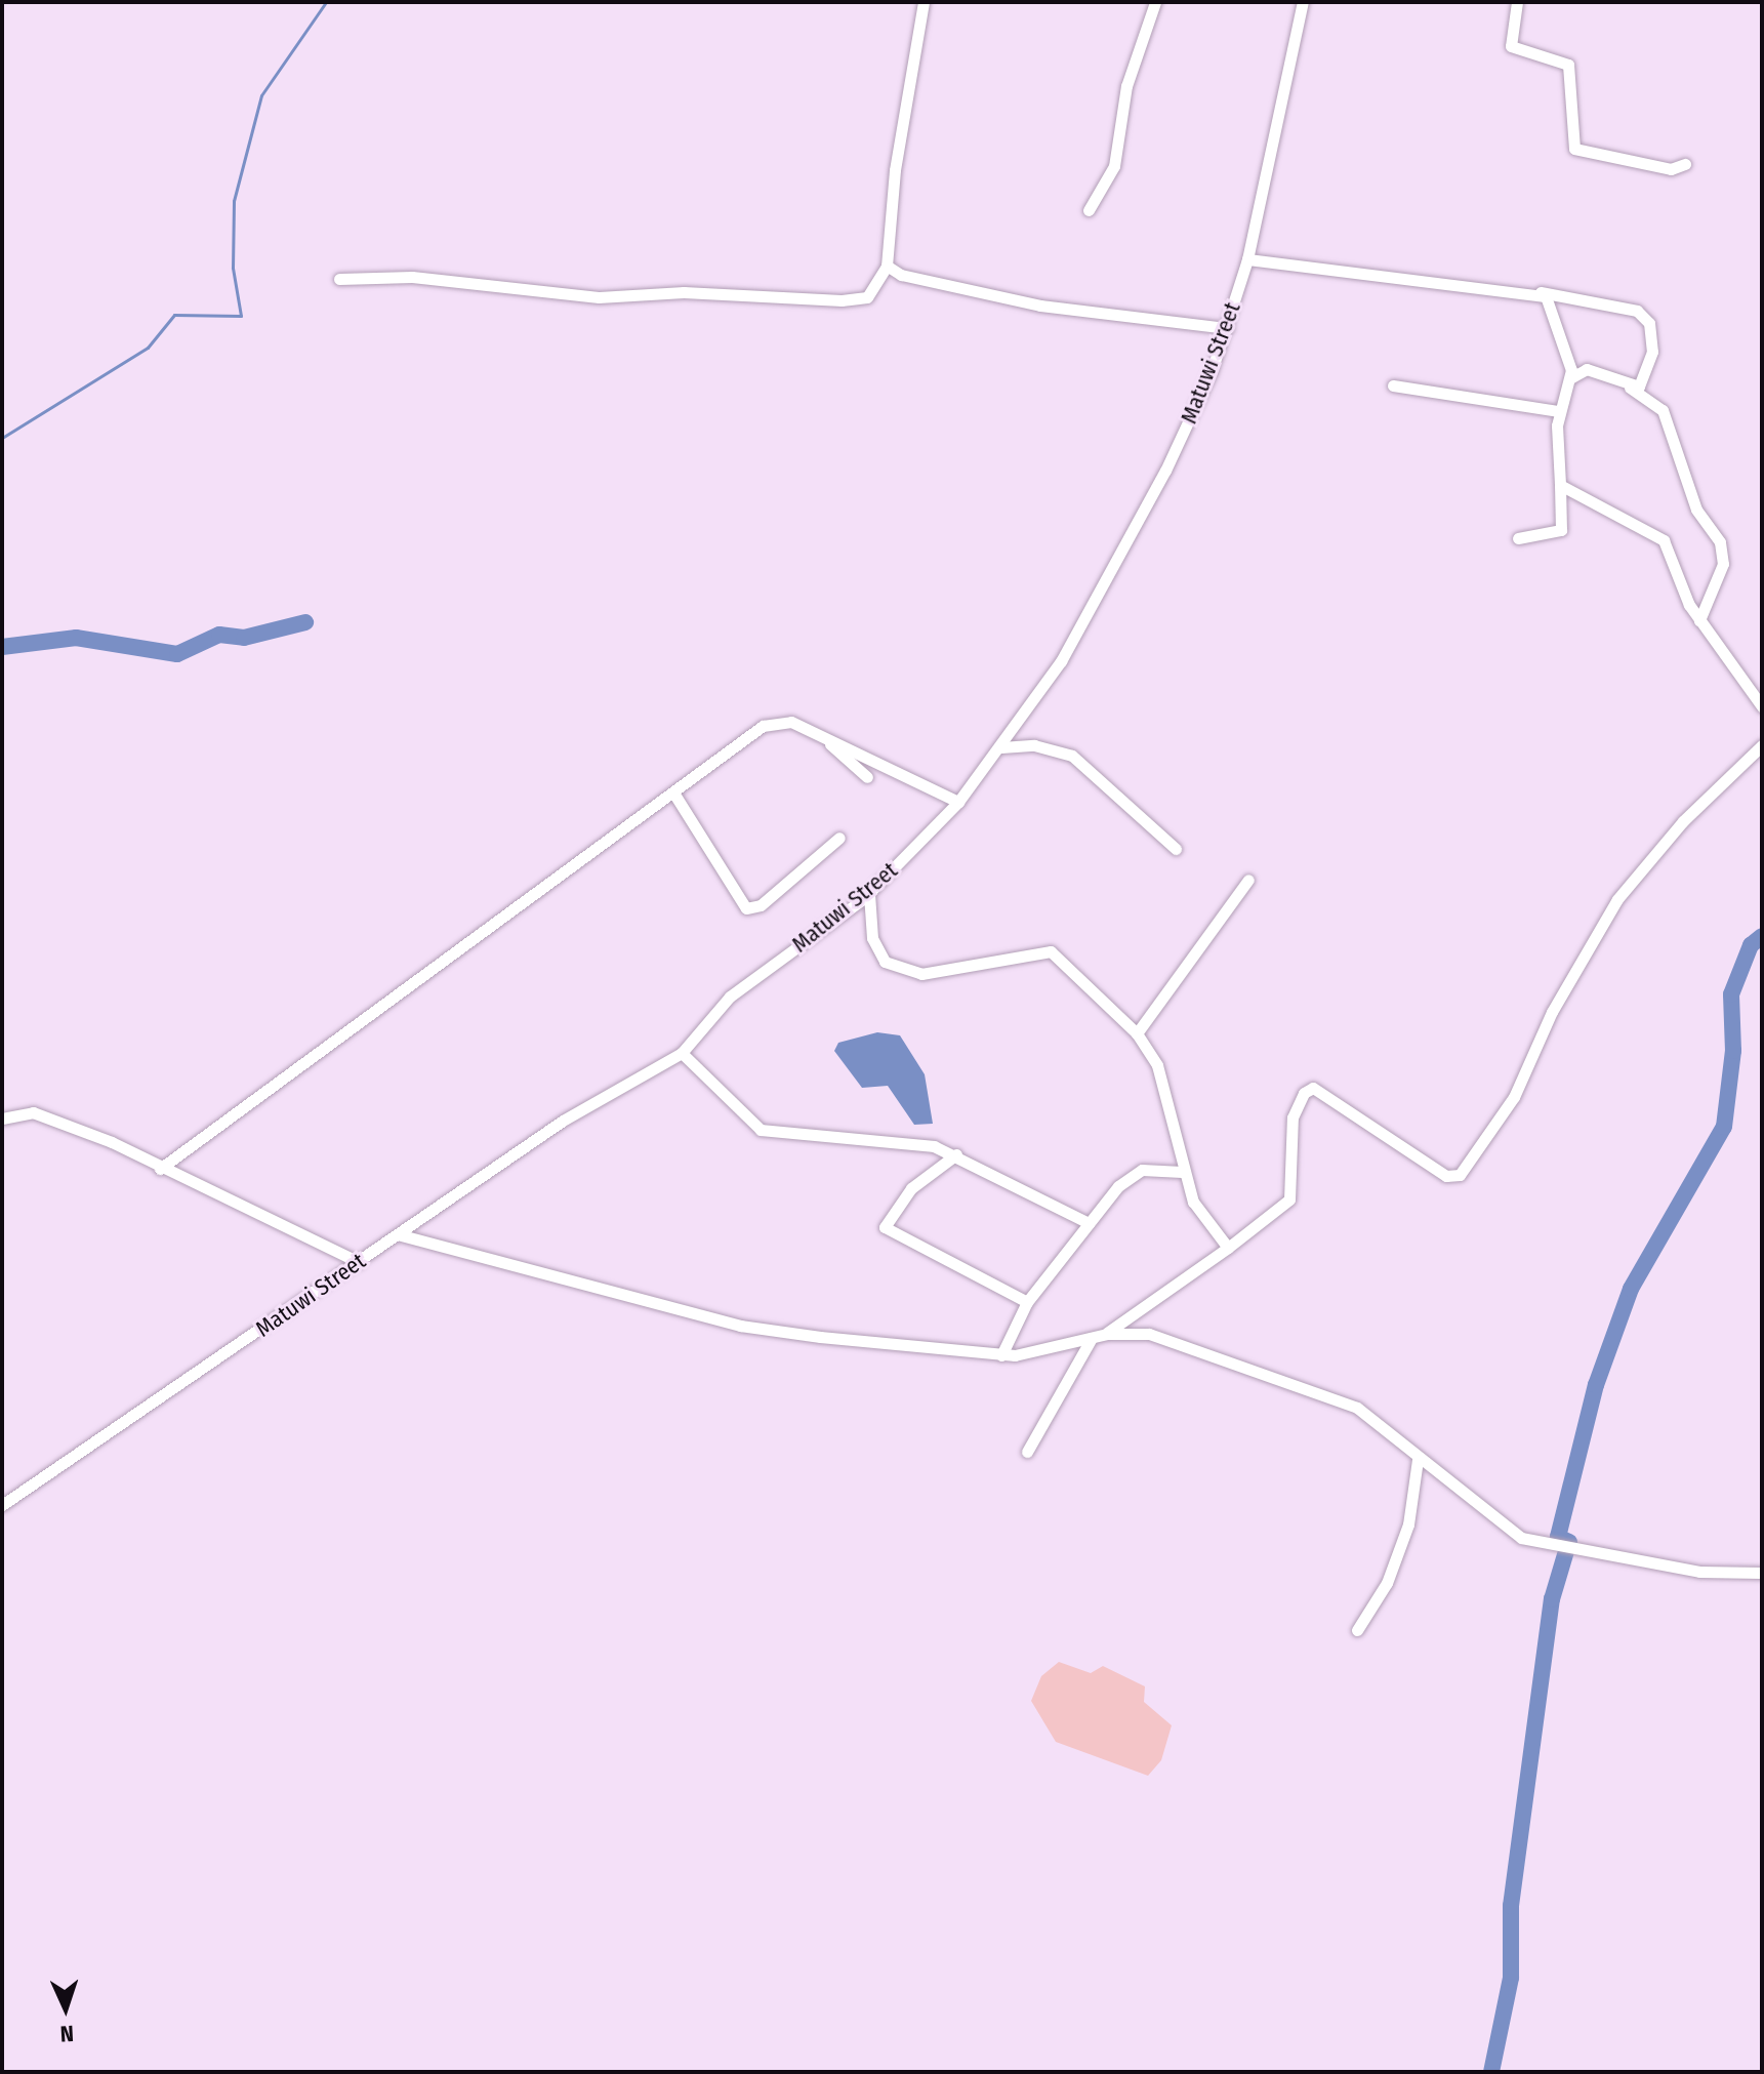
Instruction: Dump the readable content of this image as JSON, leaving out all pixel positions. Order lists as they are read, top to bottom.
{
  "streets": {
    "street": ["Matuwi Street"]
  },
  "north": "bottom"
}
